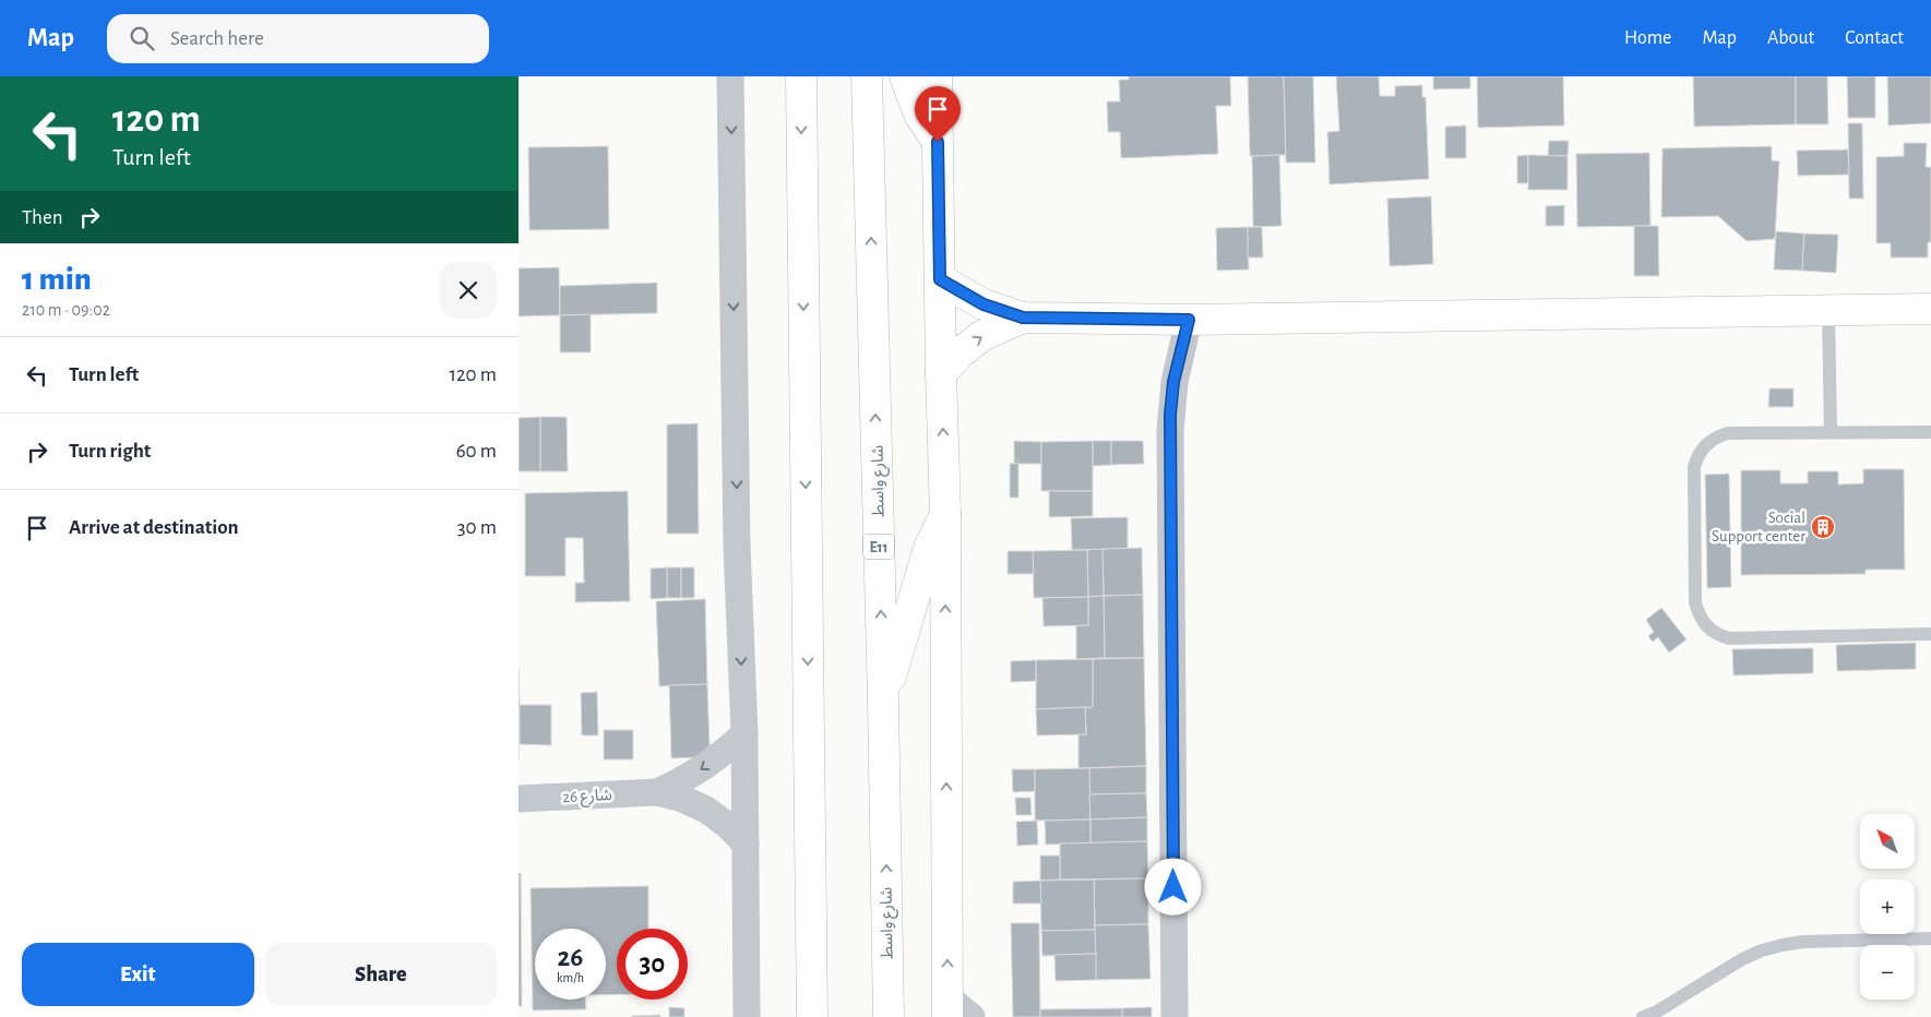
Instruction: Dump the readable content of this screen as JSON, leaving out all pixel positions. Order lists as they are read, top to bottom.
{
  "streets": {
    "main road": ["شارع واسط", "E11"],
    "street": ["شارع 26"]
  },
  "places": {
    "building": ["Social Support center"]
  },
  "north": "top left",
  "page": {
    "header": "Map",
    "search": "Search here",
    "nav": [
      "Home",
      "Map",
      "About",
      "Contact"
    ],
    "turn": ["120 m", "Turn left"],
    "then": "Then",
    "heading": ["1 min", "210 m · 09:02"],
    "list": [
      {
        "name": "Turn left",
        "value": "120 m"
      },
      {
        "name": "Turn right",
        "value": "60 m"
      },
      {
        "name": "Arrive at destination",
        "value": "30 m"
      }
    ],
    "map_buttons": ["+", "−"],
    "speed": "26 km/h",
    "limit": "30",
    "buttons": ["Exit", "Share"]
  }
}
